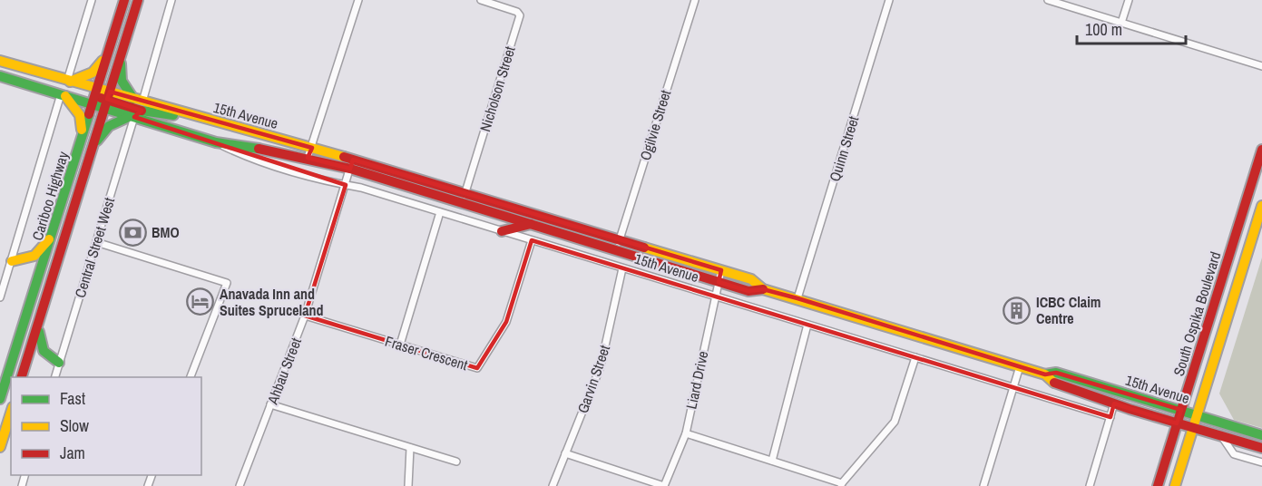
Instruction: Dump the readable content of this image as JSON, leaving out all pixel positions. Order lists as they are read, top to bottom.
{
  "streets": {
    "main road": ["15th Avenue", "Cariboo Highway", "South Ospika Boulevard"],
    "street": [
      "Nicholson Street",
      "Ogilvie Street",
      "Quinn Street",
      "Central Street West",
      "Fraser Crescent",
      "Ahbau Street",
      "Garvin Street",
      "Liard Drive"
    ]
  },
  "crossings": [
    ["Nicholson Street", "15th Avenue"],
    ["15th Avenue", "Ogilvie Street"],
    ["15th Avenue", "Quinn Street"],
    ["15th Avenue", "Cariboo Highway"],
    ["15th Avenue", "Central Street West"],
    ["15th Avenue", "South Ospika Boulevard"],
    ["15th Avenue", "Fraser Crescent"],
    ["15th Avenue", "Ahbau Street"],
    ["15th Avenue", "Garvin Street"],
    ["15th Avenue", "Liard Drive"],
    ["Fraser Crescent", "Ahbau Street"]
  ],
  "places": {
    "bank": ["BMO"],
    "hotel": ["Anavada Inn and Suites Spruceland"],
    "building": ["ICBC Claim Centre"]
  },
  "legend": ["Fast", "Slow", "Jam"],
  "scale_bar": "100 m"
}
